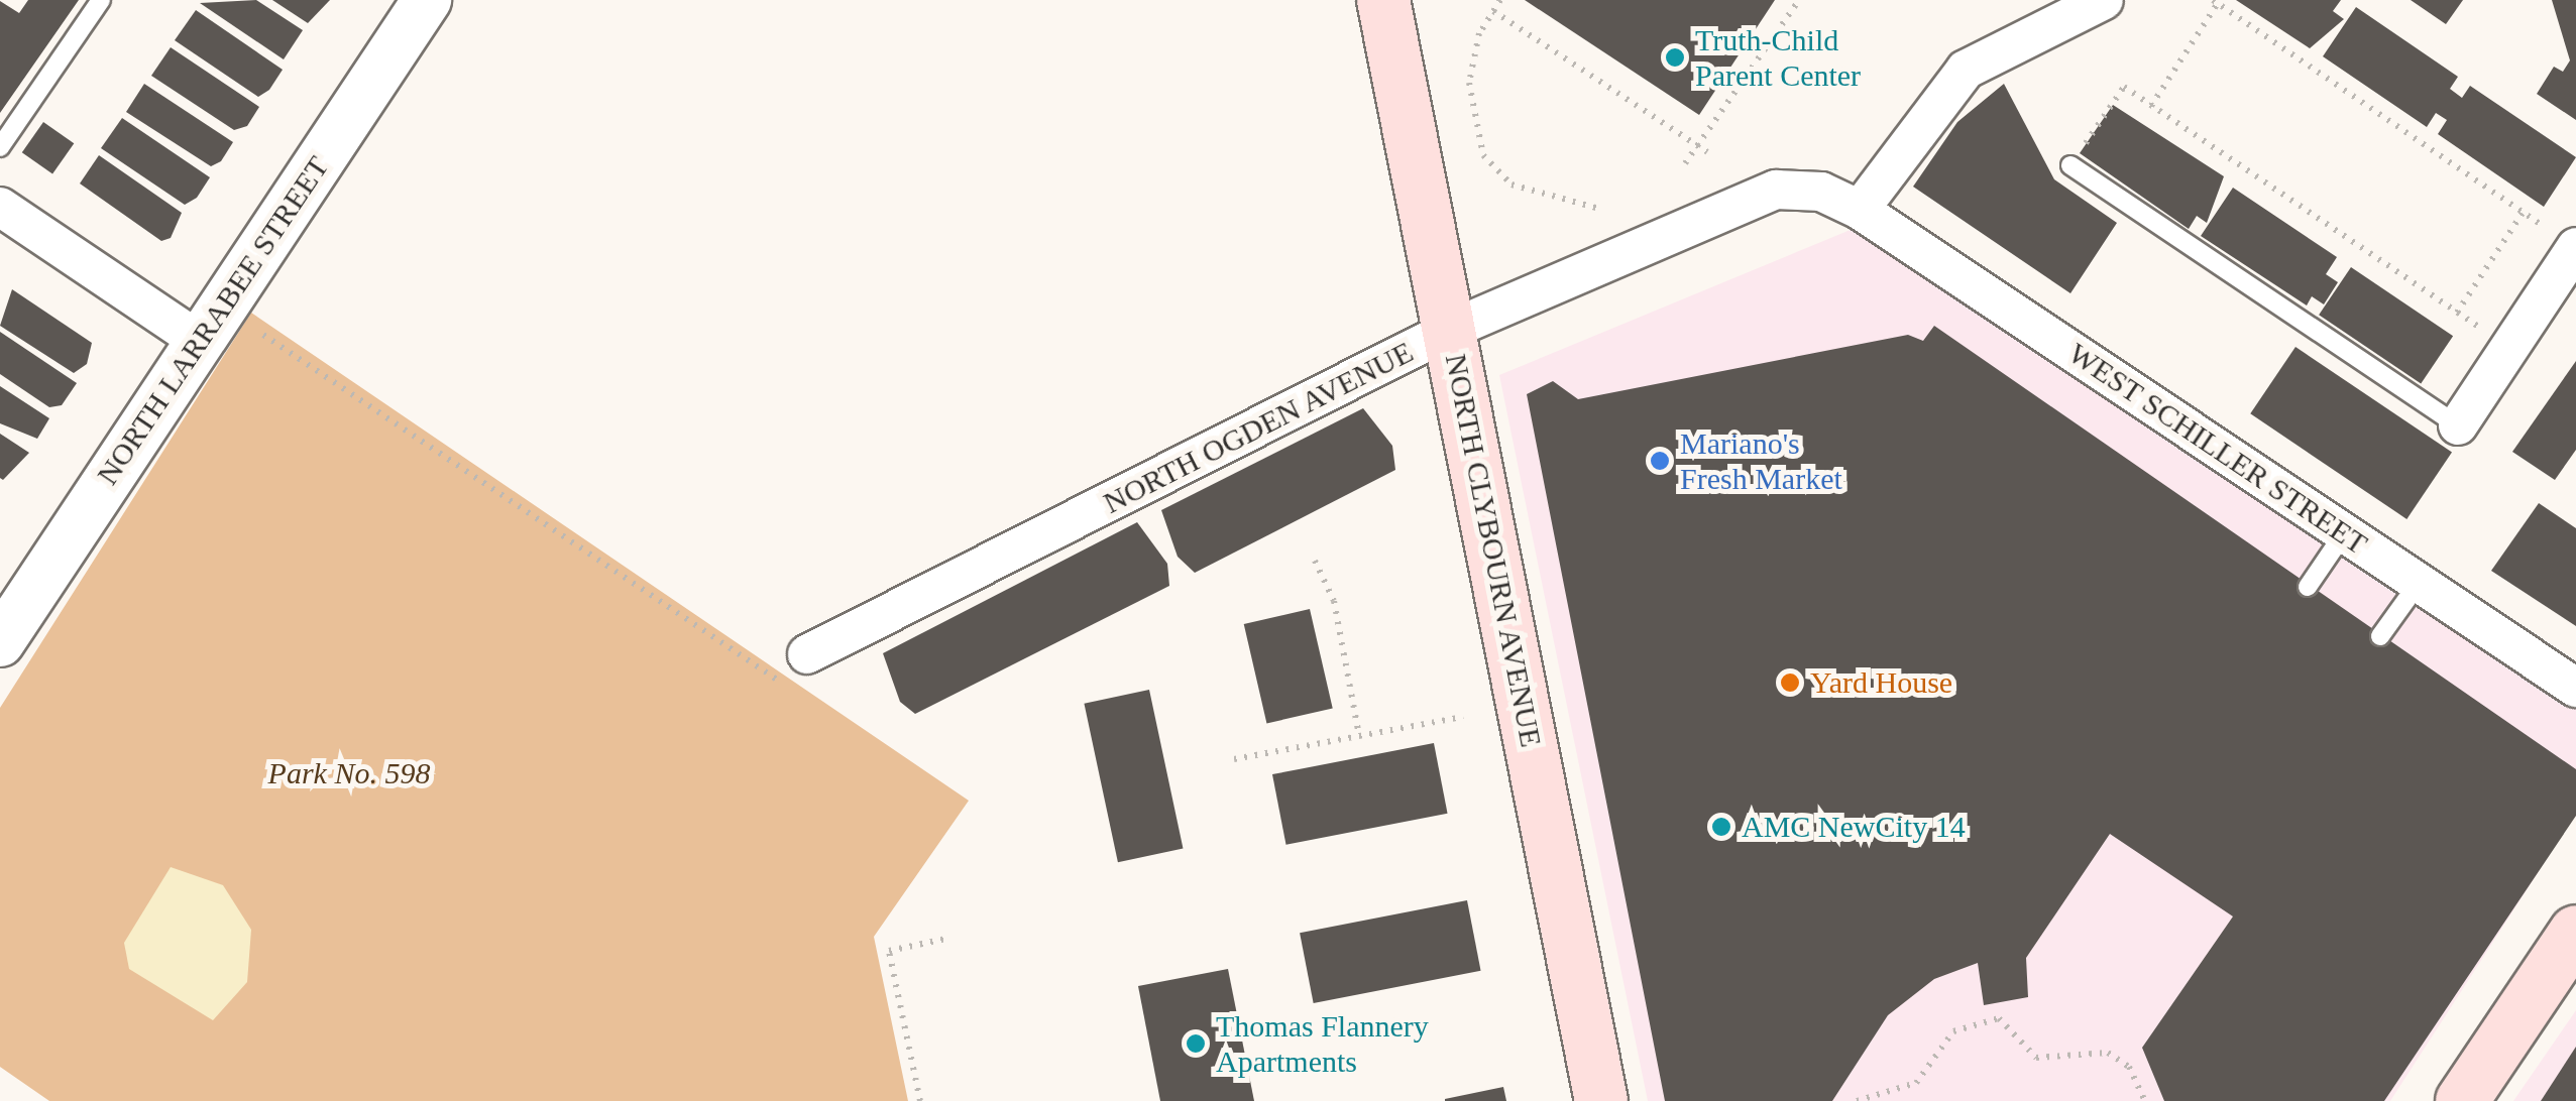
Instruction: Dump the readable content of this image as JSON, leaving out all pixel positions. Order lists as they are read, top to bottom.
{
  "streets": {
    "main road": ["NORTH CLYBOURN AVENUE"],
    "street": ["NORTH LARRABEE STREET", "NORTH OGDEN AVENUE", "WEST SCHILLER STREET"]
  },
  "crossings": [
    ["NORTH OGDEN AVENUE", "WEST SCHILLER STREET"],
    ["NORTH OGDEN AVENUE", "NORTH CLYBOURN AVENUE"]
  ],
  "parks": ["Park No. 598"],
  "places": [
    "Truth-Child Parent Center",
    "Mariano's Fresh Market",
    "Yard House",
    "AMC NewCity 14",
    "Thomas Flannery Apartments"
  ]
}
